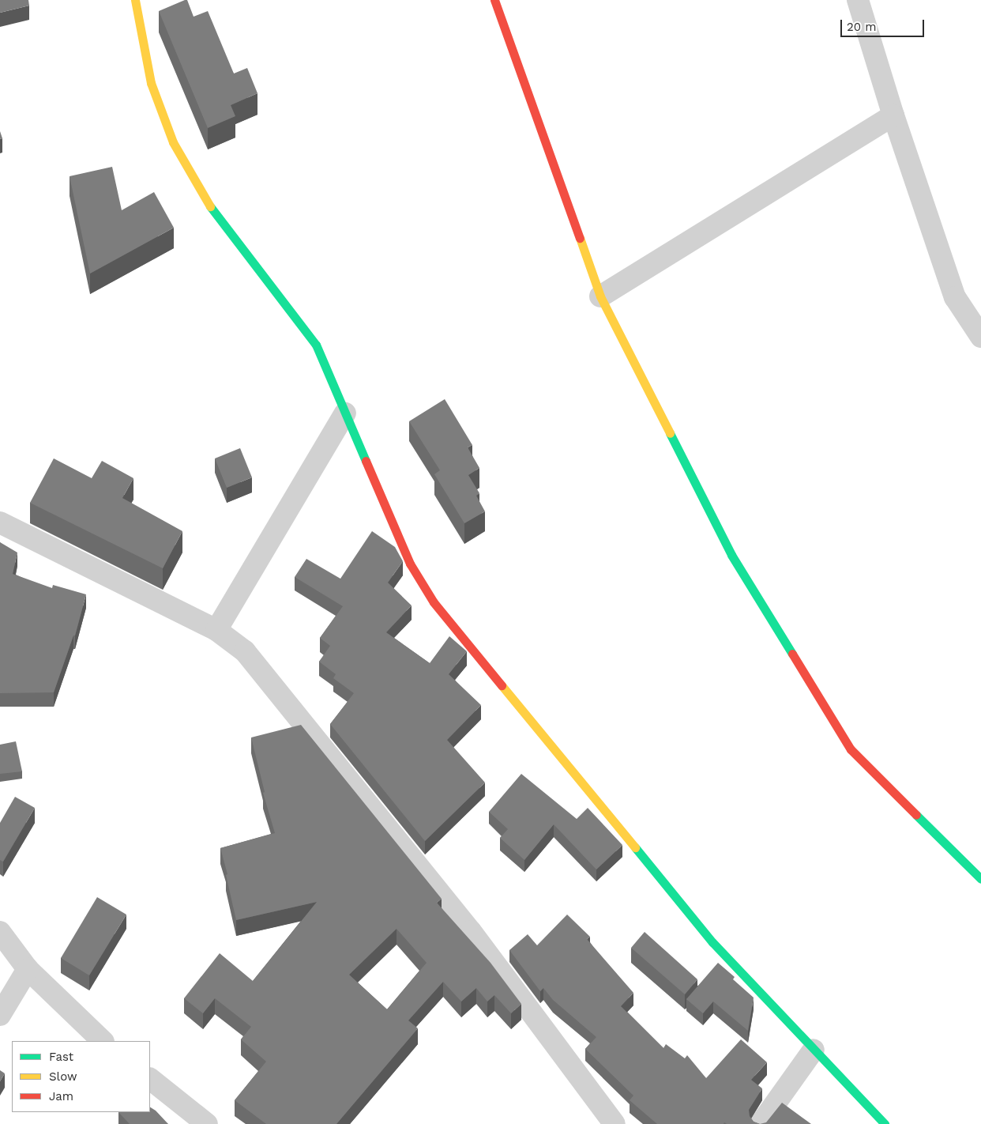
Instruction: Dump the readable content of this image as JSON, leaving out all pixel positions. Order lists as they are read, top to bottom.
{
  "legend": ["Fast", "Slow", "Jam"],
  "scale_bar": "20 m"
}
